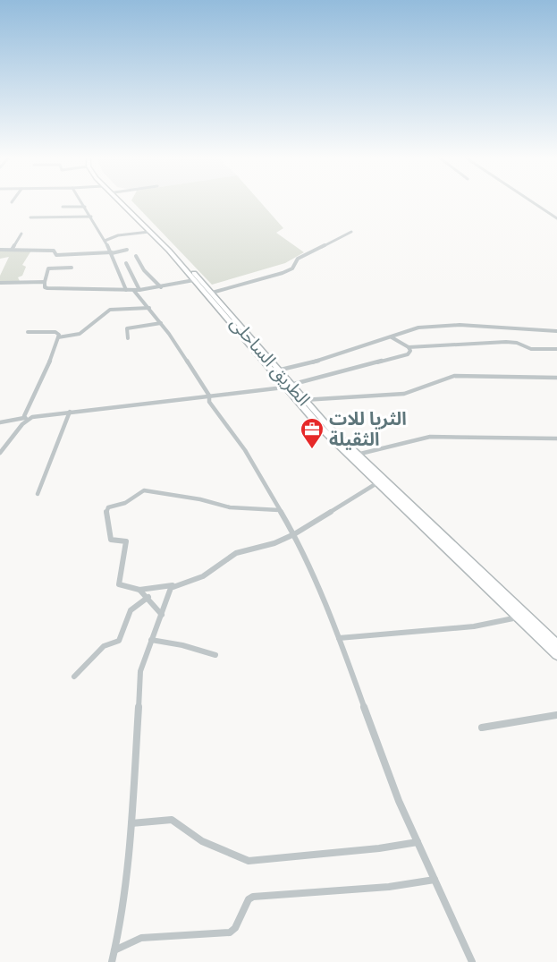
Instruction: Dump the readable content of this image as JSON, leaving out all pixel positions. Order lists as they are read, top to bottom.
{
  "streets": {
    "highway": ["الطريق الساحلى"]
  },
  "places": {
    "office": ["الثريا للات الثقيلة"]
  }
}
